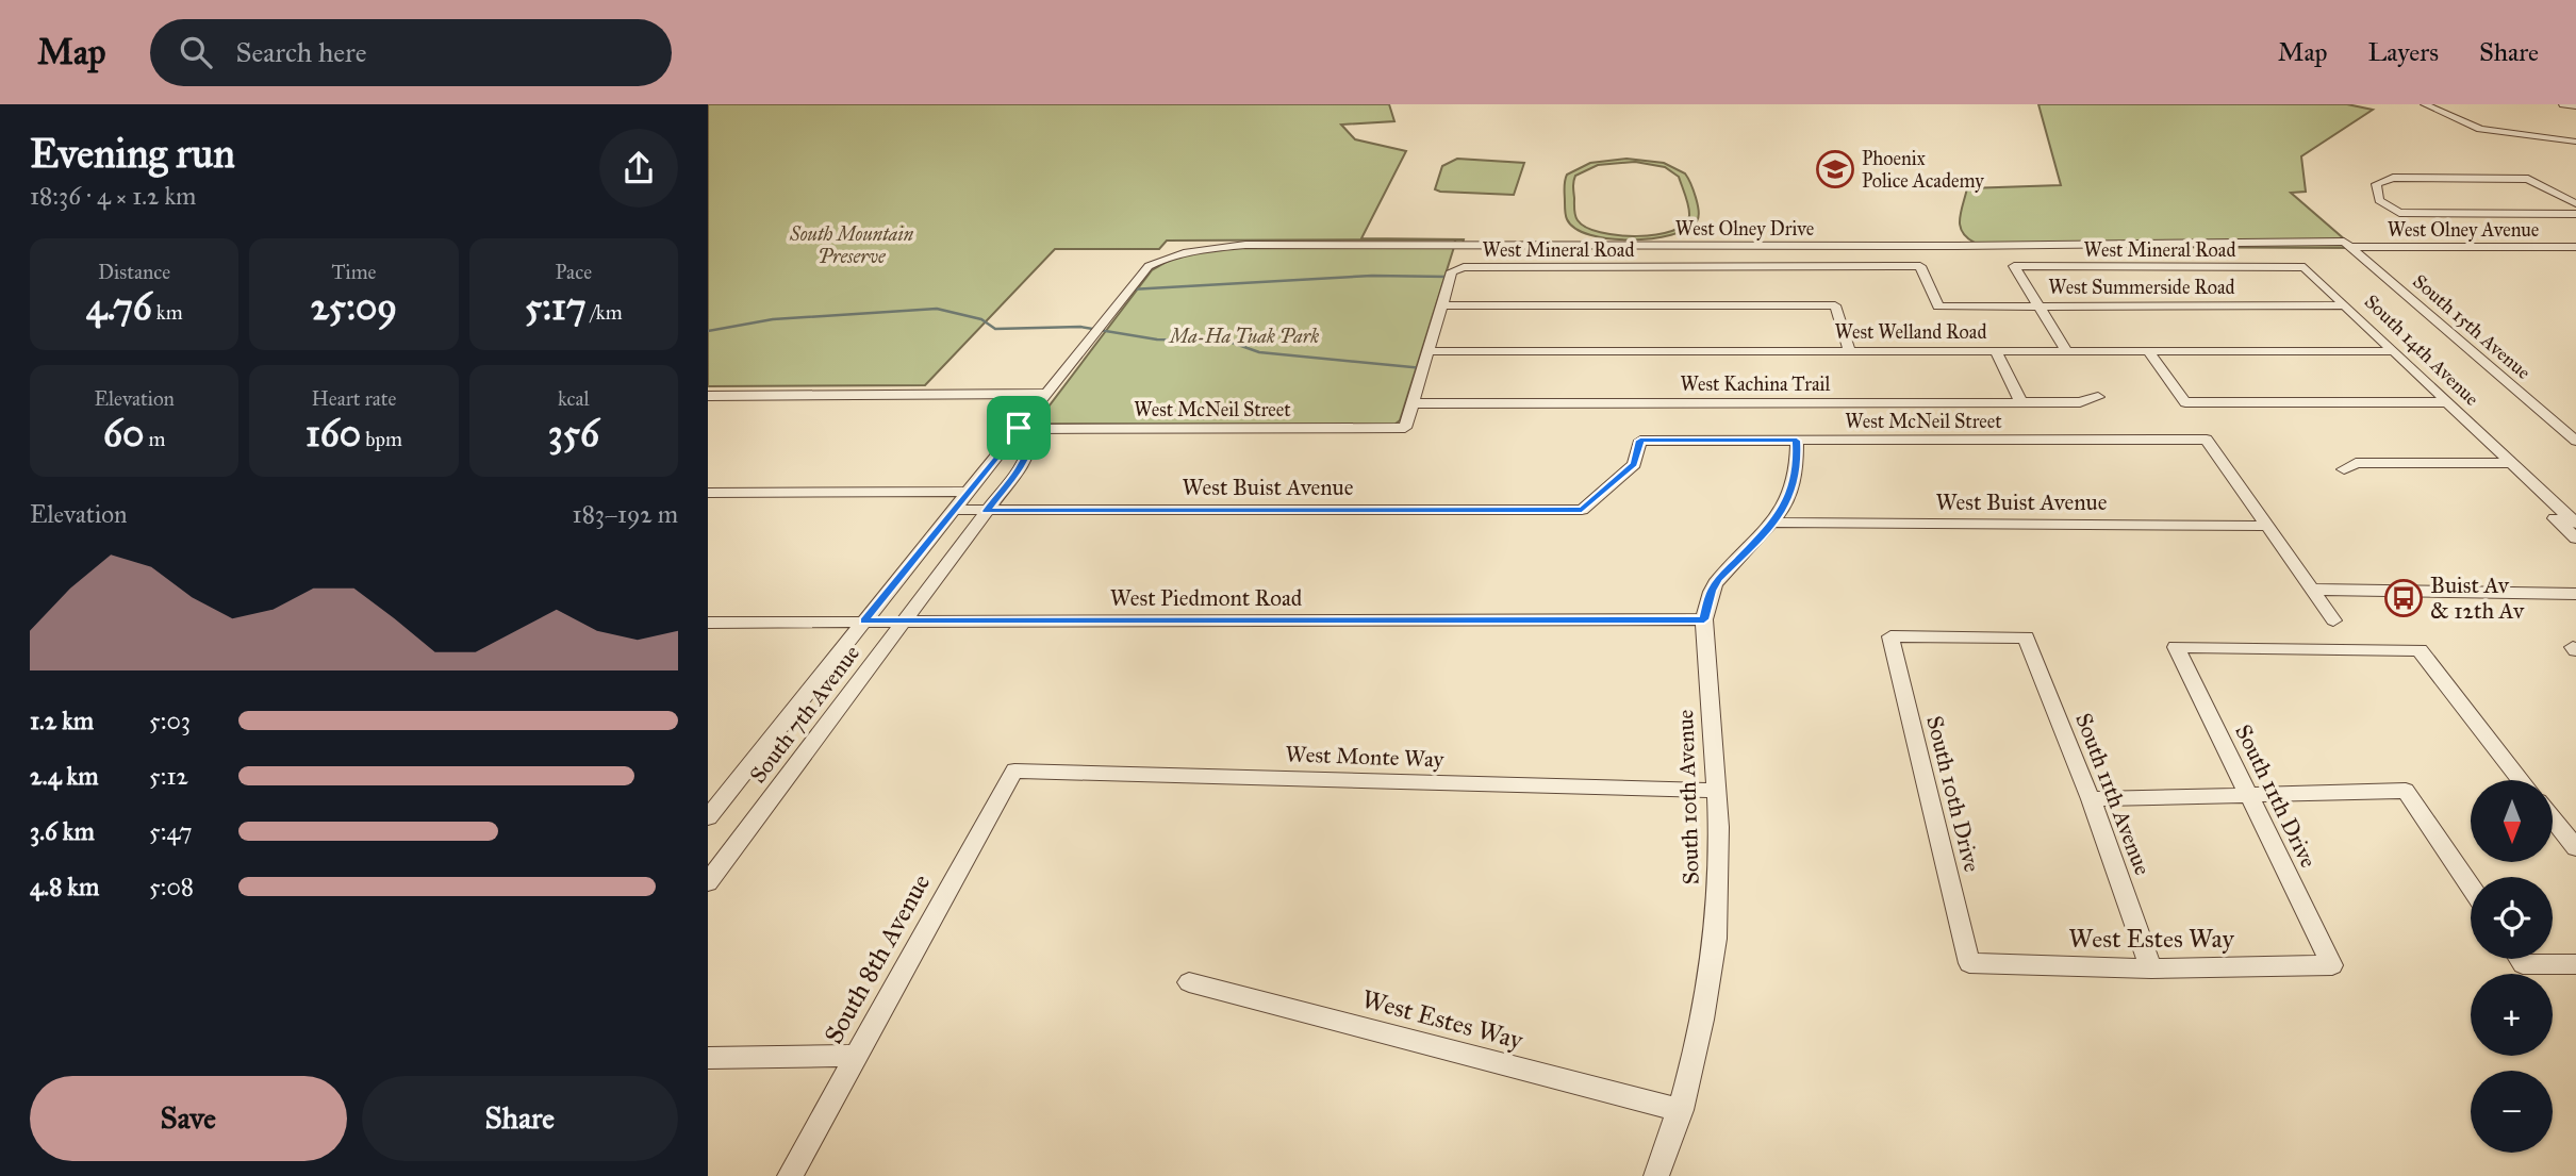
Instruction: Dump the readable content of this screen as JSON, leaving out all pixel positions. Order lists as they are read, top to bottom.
{
  "streets": {
    "street": [
      "West Olney Drive",
      "West Olney Avenue",
      "West Mineral Road",
      "West Summerside Road",
      "South 15th Avenue",
      "West Welland Road",
      "South 14th Avenue",
      "West Kachina Trail",
      "West McNeil Street",
      "West Buist Avenue",
      "West Piedmont Road",
      "South 7th Avenue",
      "West Monte Way",
      "South 10th Drive",
      "South 11th Avenue",
      "South 11th Drive",
      "South 10th Avenue",
      "West Estes Way",
      "South 8th Avenue"
    ]
  },
  "crossings": [
    ["West Olney Drive", "West Olney Avenue"],
    ["West Olney Drive", "South 15th Avenue"],
    ["West Olney Drive", "South 7th Avenue"],
    ["West Olney Avenue", "South 15th Avenue"],
    ["West Mineral Road", "West Summerside Road"],
    ["West Mineral Road", "South 14th Avenue"],
    ["West Summerside Road", "South 14th Avenue"],
    ["West Welland Road", "South 14th Avenue"],
    ["West Kachina Trail", "West McNeil Street"],
    ["West McNeil Street", "West Buist Avenue"],
    ["West McNeil Street", "South 7th Avenue"],
    ["West McNeil Street", "South 10th Avenue"],
    ["West Buist Avenue", "South 7th Avenue"],
    ["West Buist Avenue", "South 10th Avenue"],
    ["West Piedmont Road", "South 7th Avenue"],
    ["West Piedmont Road", "South 10th Avenue"],
    ["West Monte Way", "South 10th Avenue"],
    ["West Monte Way", "South 8th Avenue"],
    ["South 10th Drive", "South 11th Avenue"],
    ["South 10th Drive", "West Estes Way"],
    ["South 11th Avenue", "West Estes Way"],
    ["South 11th Drive", "West Estes Way"],
    ["South 10th Avenue", "West Estes Way"]
  ],
  "parks": ["South Mountain Preserve", "Ma-Ha Tuak Park"],
  "places": {
    "school or university": ["Phoenix Police Academy"],
    "bus stop": ["Buist Av & 12th Av"]
  },
  "north": "bottom",
  "page": {
    "header": "Map",
    "search": "Search here",
    "nav": ["Map", "Layers", "Share"],
    "heading": ["Evening run", "18:36 · 4 × 1.2 km"],
    "stats": [
      ["Distance", "4.76 km"],
      ["Time", "25:09"],
      ["Pace", "5:17 /km"],
      ["Elevation", "60 m"],
      ["Heart rate", "160 bpm"],
      ["kcal", "356"]
    ],
    "chart": ["Elevation", "183–192 m"],
    "list": [
      {
        "name": "1.2 km",
        "note": "5:03"
      },
      {
        "name": "2.4 km",
        "note": "5:12"
      },
      {
        "name": "3.6 km",
        "note": "5:47"
      },
      {
        "name": "4.8 km",
        "note": "5:08"
      }
    ],
    "map_buttons": ["+", "−"],
    "buttons": ["Save", "Share"]
  }
}
